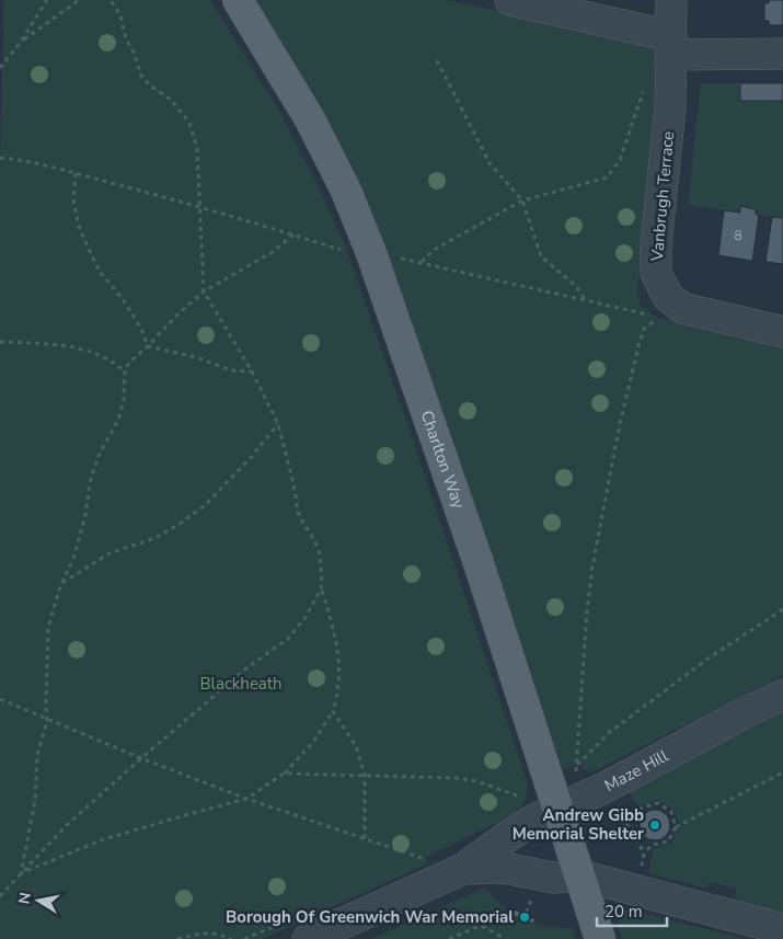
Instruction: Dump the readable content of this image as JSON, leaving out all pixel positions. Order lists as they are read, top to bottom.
{
  "streets": {
    "main road": ["Charlton Way"],
    "street": ["Vanbrugh Terrace", "Maze Hill"]
  },
  "crossings": [
    ["Charlton Way", "Maze Hill"]
  ],
  "parks": ["Blackheath"],
  "places": ["Andrew Gibb Memorial Shelter", "Borough Of Greenwich War Memorial"],
  "house_numbers": ["8"],
  "scale_bar": "20 m",
  "north": "left"
}
